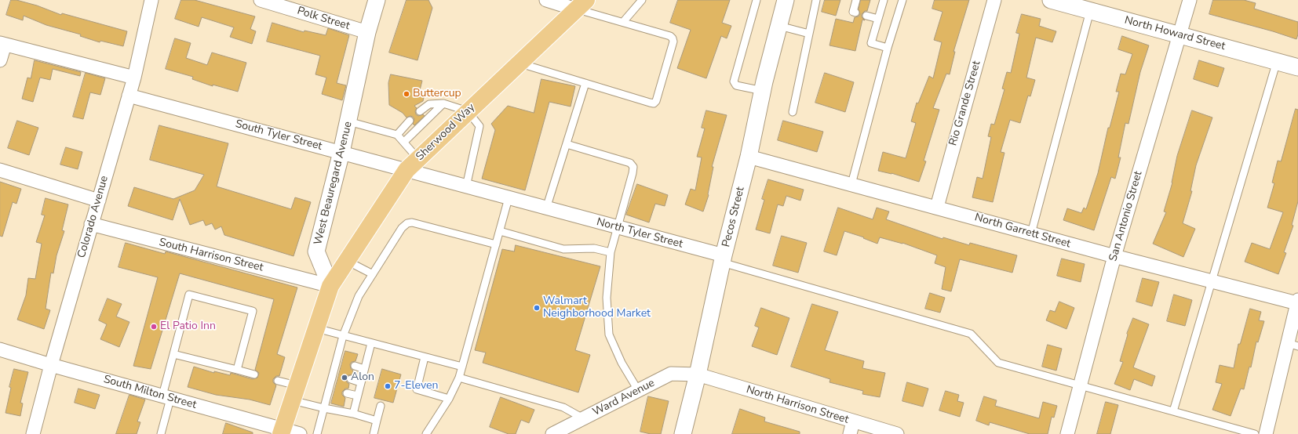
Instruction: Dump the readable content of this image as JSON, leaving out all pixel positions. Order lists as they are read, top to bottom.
{
  "streets": {
    "main road": ["Sherwood Way"],
    "street": [
      "Polk Street",
      "North Howard Street",
      "Rio Grande Street",
      "South Tyler Street",
      "West Beauregard Avenue",
      "San Antonio Street",
      "Colorado Avenue",
      "Pecos Street",
      "North Garrett Street",
      "North Tyler Street",
      "South Harrison Street",
      "South Milton Street",
      "Ward Avenue",
      "North Harrison Street"
    ]
  },
  "crossings": [
    ["Polk Street", "West Beauregard Avenue"],
    ["North Howard Street", "San Antonio Street"],
    ["Rio Grande Street", "North Garrett Street"],
    ["Sherwood Way", "South Tyler Street"],
    ["Sherwood Way", "West Beauregard Avenue"],
    ["Sherwood Way", "South Harrison Street"],
    ["South Tyler Street", "West Beauregard Avenue"],
    ["South Tyler Street", "Colorado Avenue"],
    ["South Tyler Street", "North Tyler Street"],
    ["West Beauregard Avenue", "South Harrison Street"],
    ["San Antonio Street", "North Garrett Street"],
    ["Colorado Avenue", "South Harrison Street"],
    ["Colorado Avenue", "South Milton Street"],
    ["Pecos Street", "North Garrett Street"],
    ["Pecos Street", "North Tyler Street"],
    ["Pecos Street", "Ward Avenue"],
    ["Pecos Street", "North Harrison Street"],
    ["Ward Avenue", "North Harrison Street"]
  ],
  "places": [
    "Buttercup",
    "Walmart Neighborhood Market",
    "El Patio Inn",
    "Alon",
    "7-Eleven"
  ]
}
